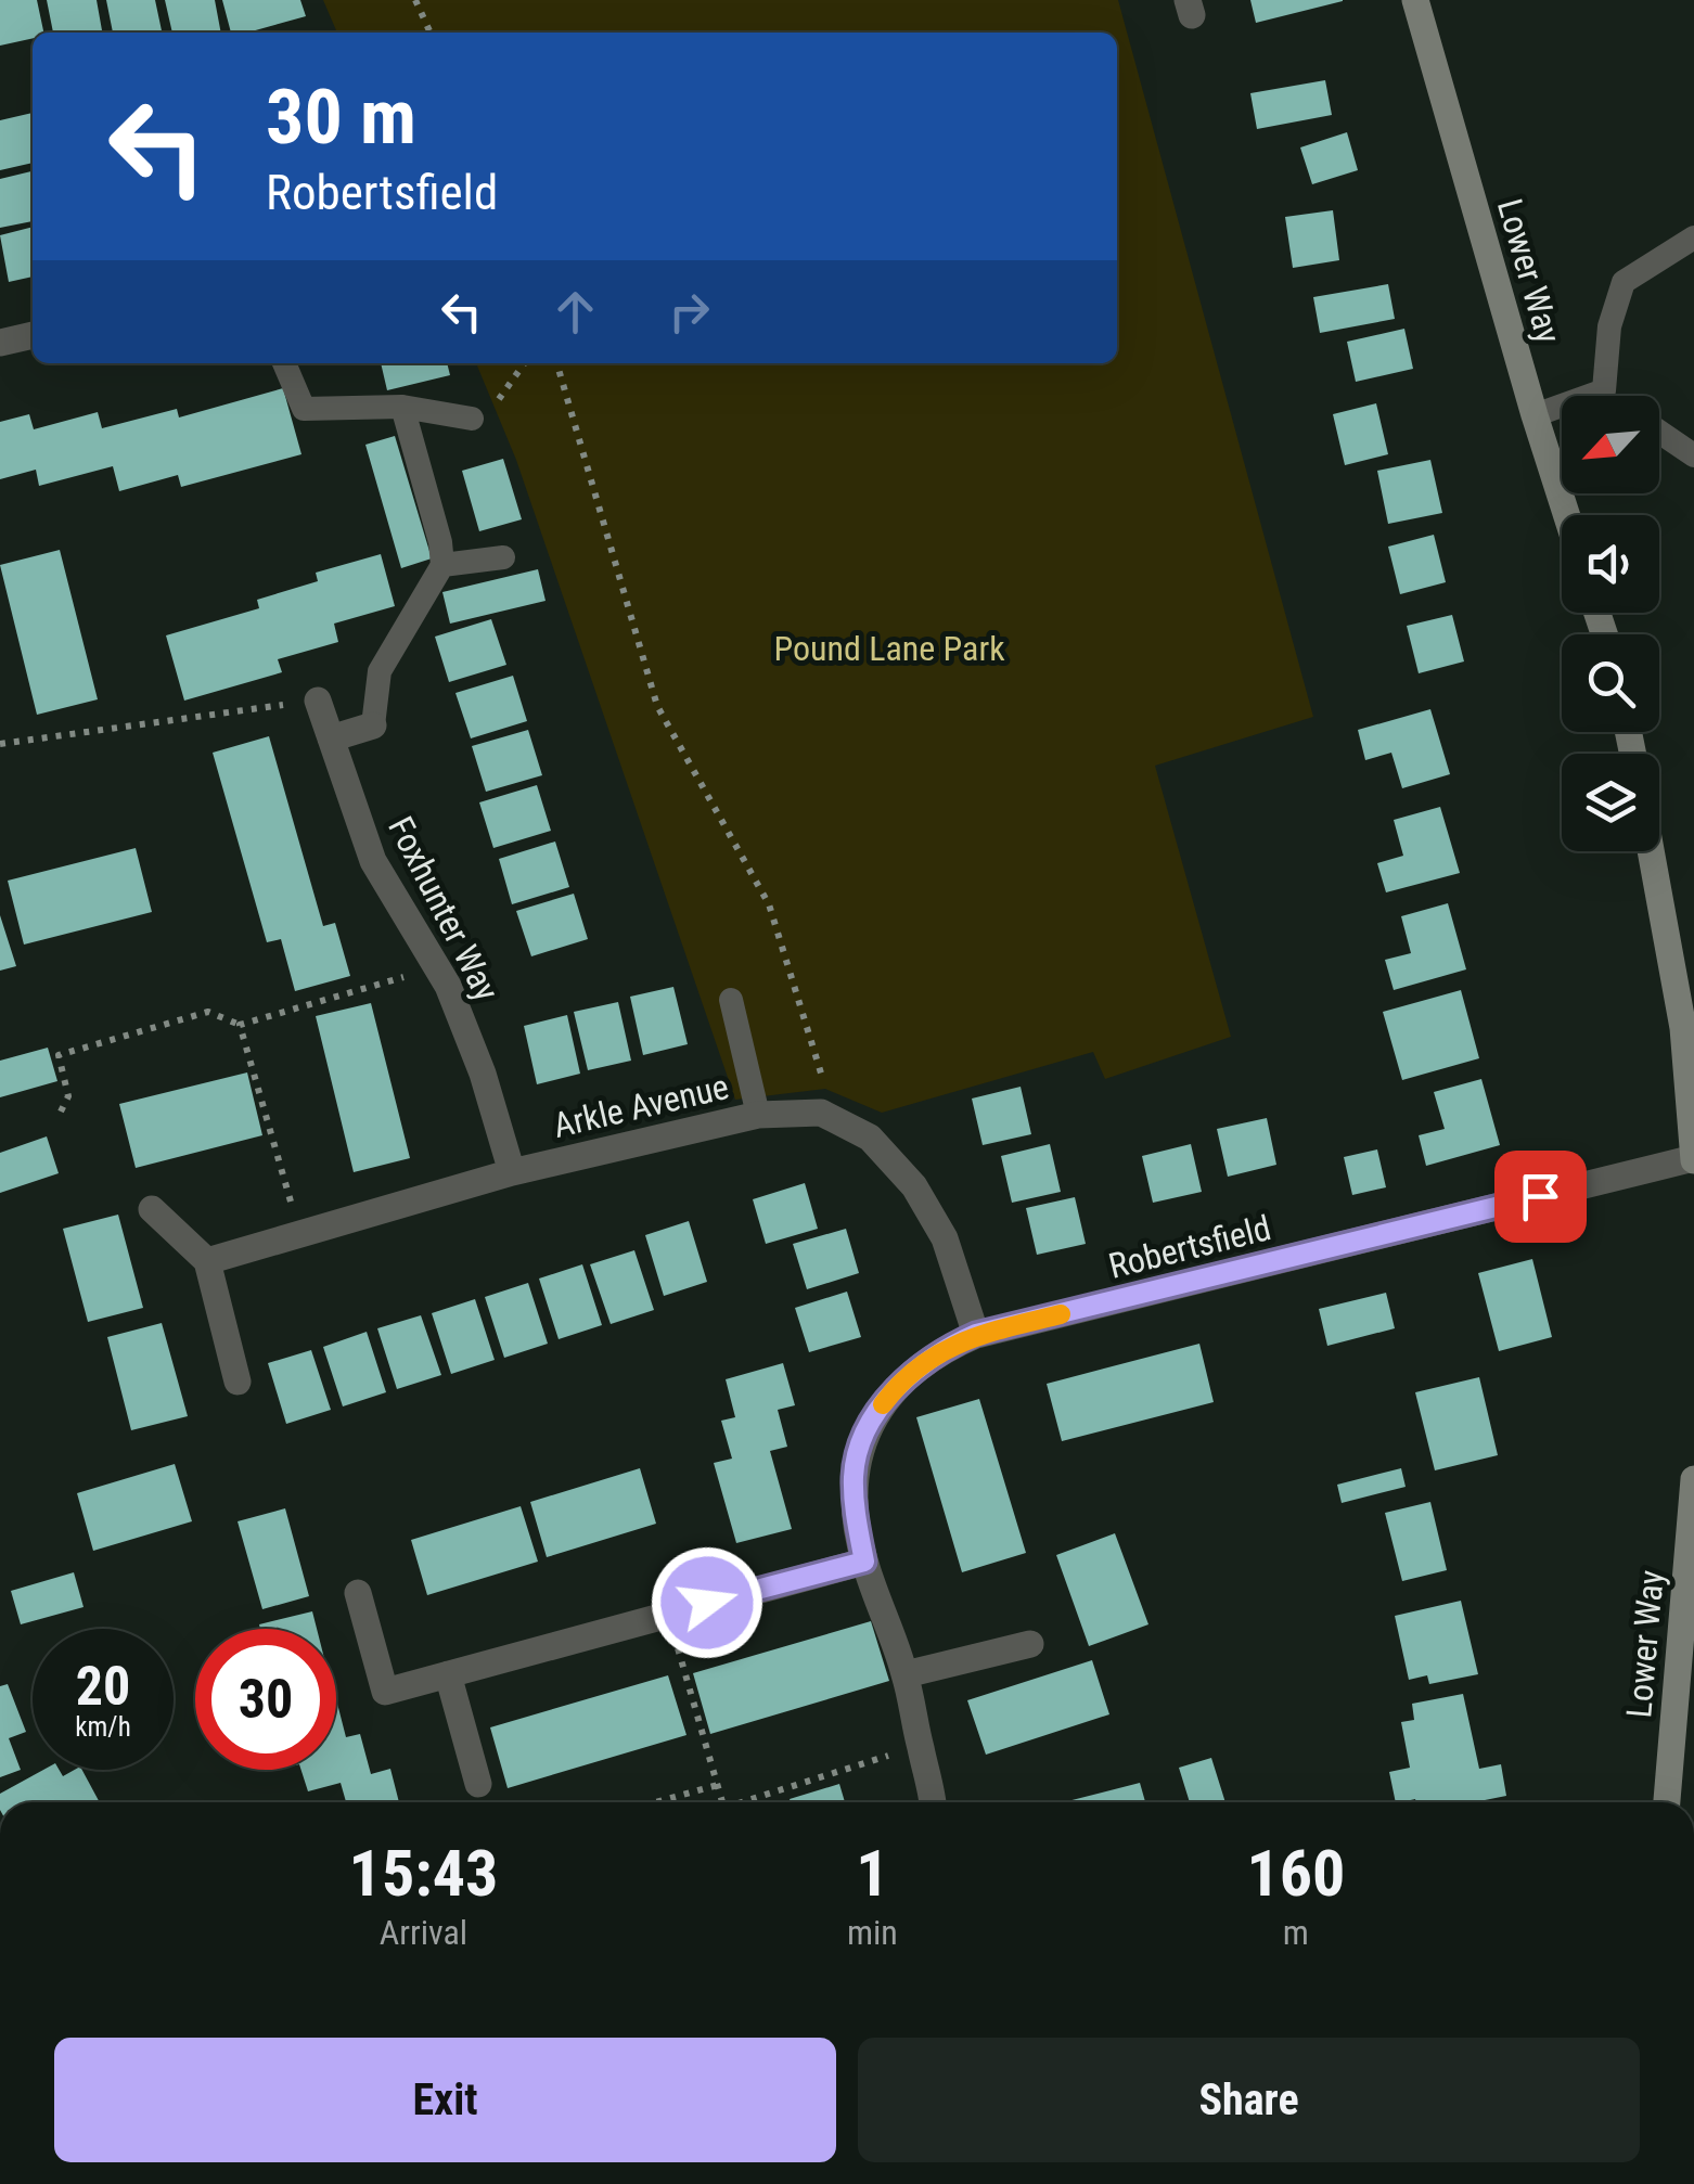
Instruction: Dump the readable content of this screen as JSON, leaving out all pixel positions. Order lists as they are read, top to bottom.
{
  "streets": {
    "street": [
      "Lower Way",
      "Foxhunter Way",
      "Arkle Avenue",
      "Robertsfield"
    ]
  },
  "crossings": [
    ["Foxhunter Way", "Arkle Avenue"],
    ["Arkle Avenue", "Robertsfield"]
  ],
  "parks": ["Pound Lane Park"],
  "north": "bottom left",
  "page": {
    "turn": ["30 m", "Robertsfield"],
    "speed": "20 km/h",
    "limit": "30",
    "eta": [
      "15:43",
      "Arrival",
      "1",
      "min",
      "160",
      "m"
    ],
    "buttons": ["Exit", "Share"]
  }
}
